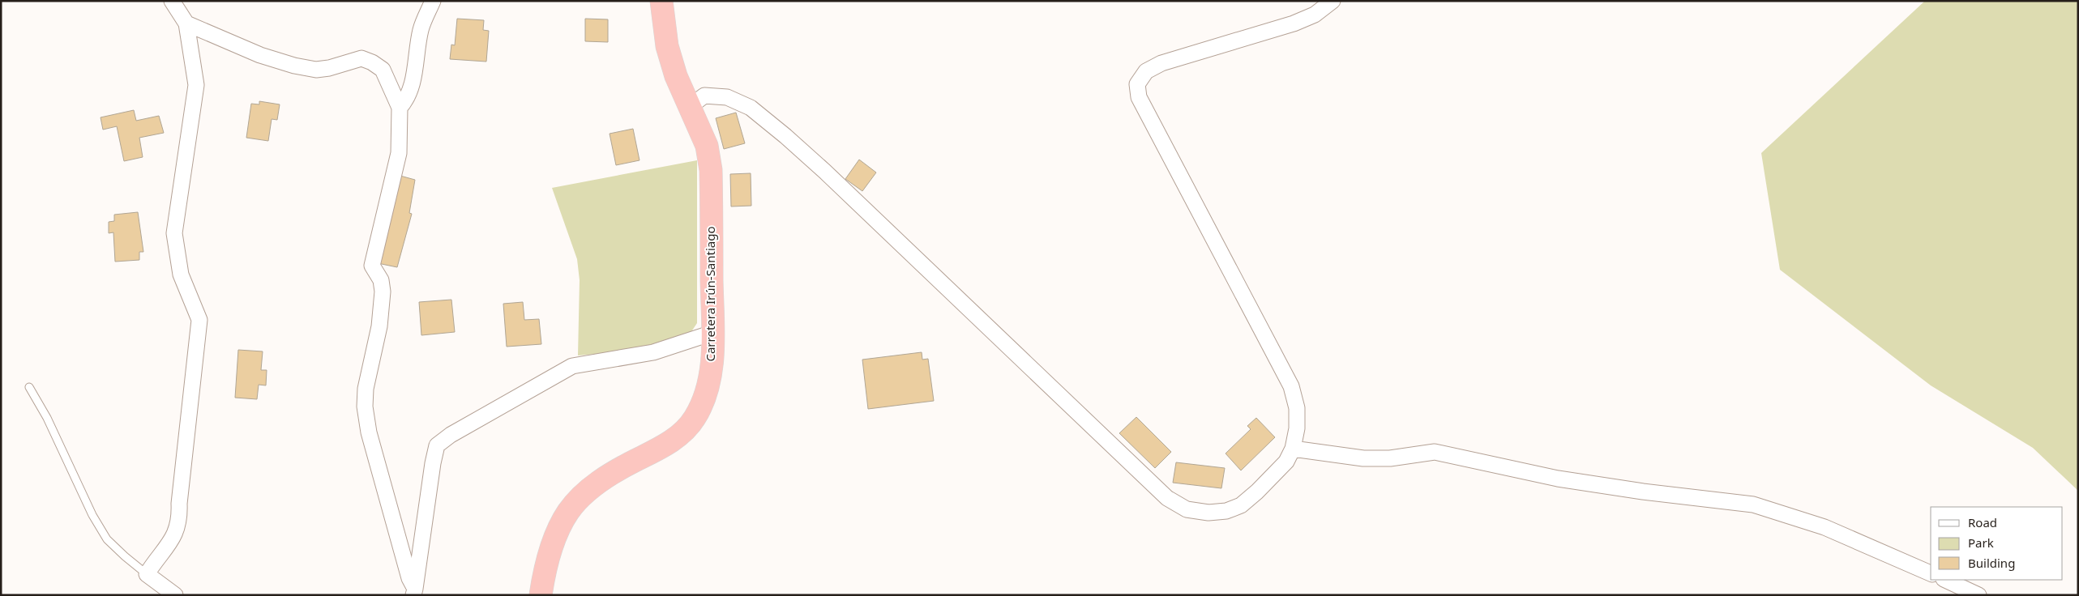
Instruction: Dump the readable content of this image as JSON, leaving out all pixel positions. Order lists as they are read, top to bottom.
{
  "streets": {
    "highway": ["Carretera Irún-Santiago"]
  },
  "legend": ["Road", "Park", "Building"]
}
